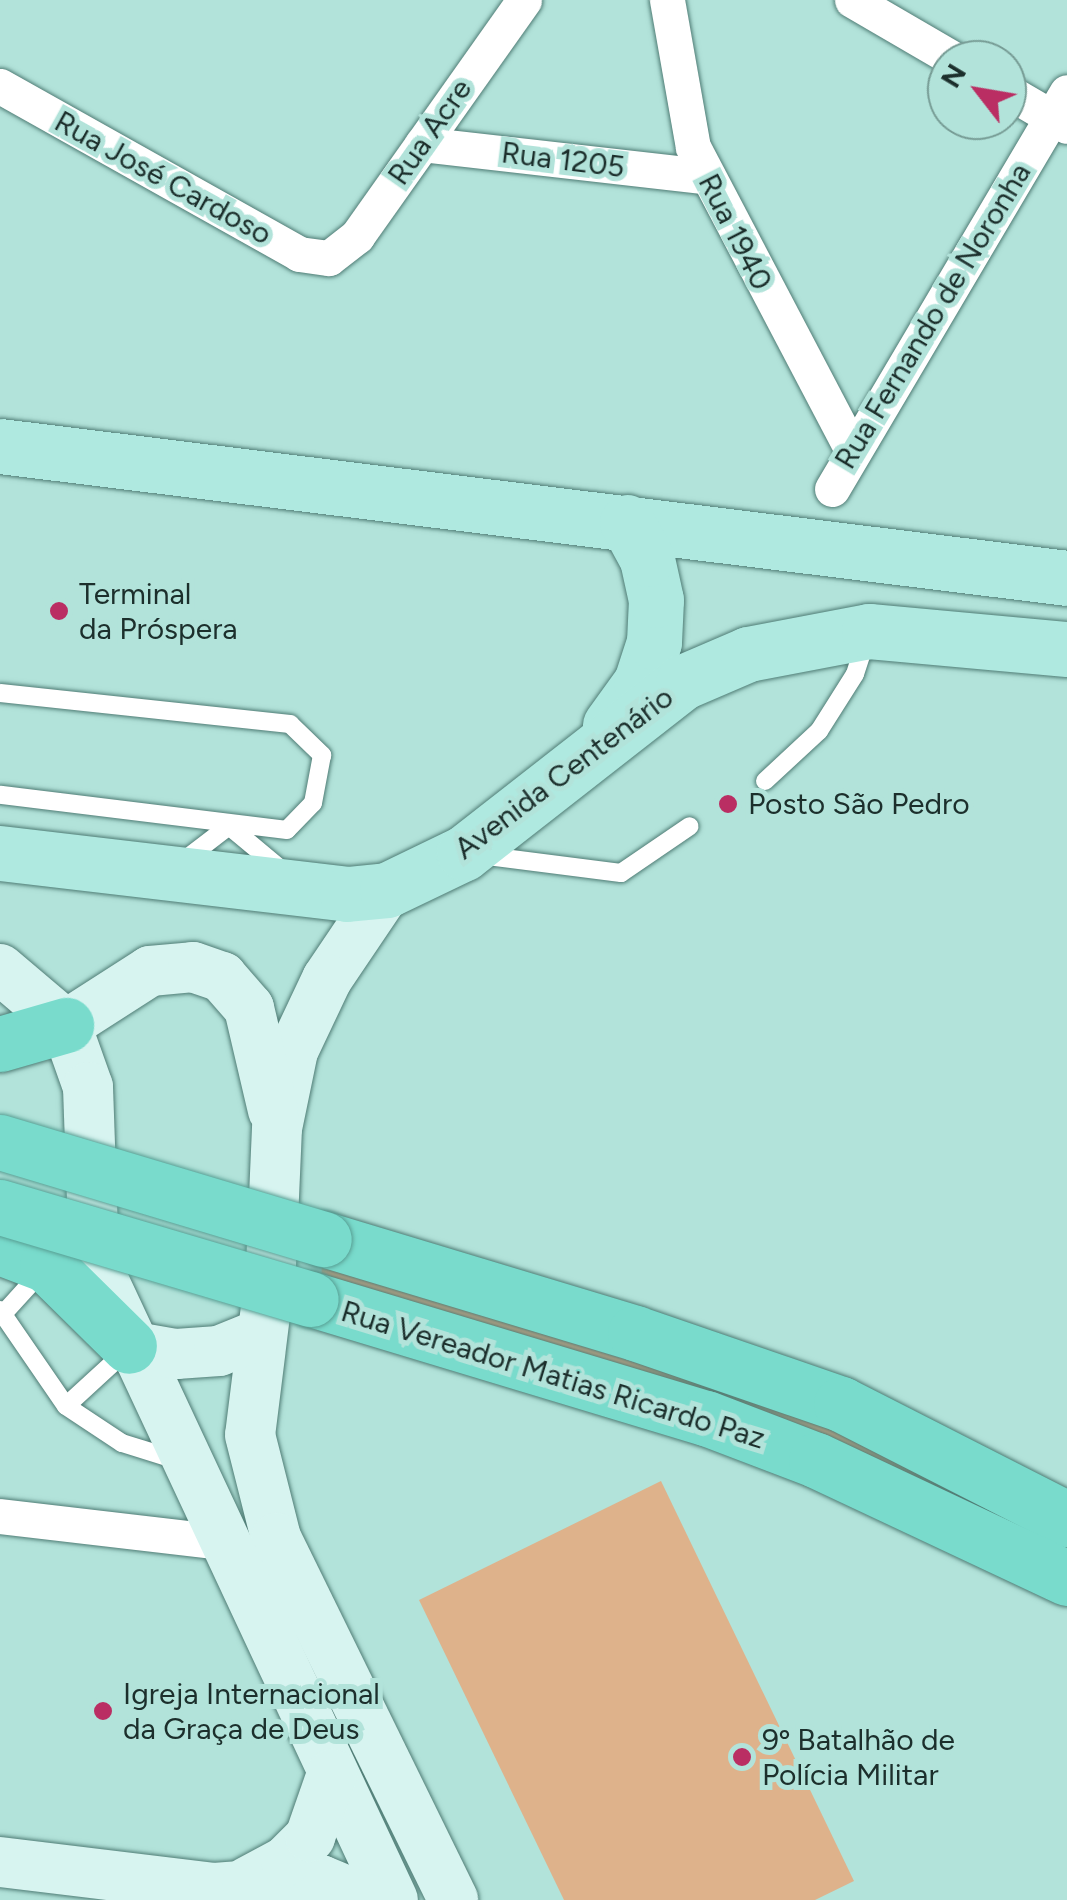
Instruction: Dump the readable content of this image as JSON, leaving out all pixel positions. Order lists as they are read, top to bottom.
{
  "streets": {
    "highway": ["Rua Vereador Matias Ricardo Paz"],
    "main road": ["Avenida Centenário"],
    "street": [
      "Rua Acre",
      "Rua 1205",
      "Rua José Cardoso",
      "Rua 1940",
      "Rua Fernando de Noronha"
    ]
  },
  "crossings": [
    ["Rua Acre", "Rua 1205"],
    ["Rua Acre", "Rua José Cardoso"],
    ["Rua 1205", "Rua 1940"],
    ["Rua 1940", "Rua Fernando de Noronha"]
  ],
  "places": [
    "Terminal da Próspera",
    "Posto São Pedro",
    "Igreja Internacional da Graça de Deus",
    "9º Batalhão de Polícia Militar"
  ],
  "north": "top left"
}
